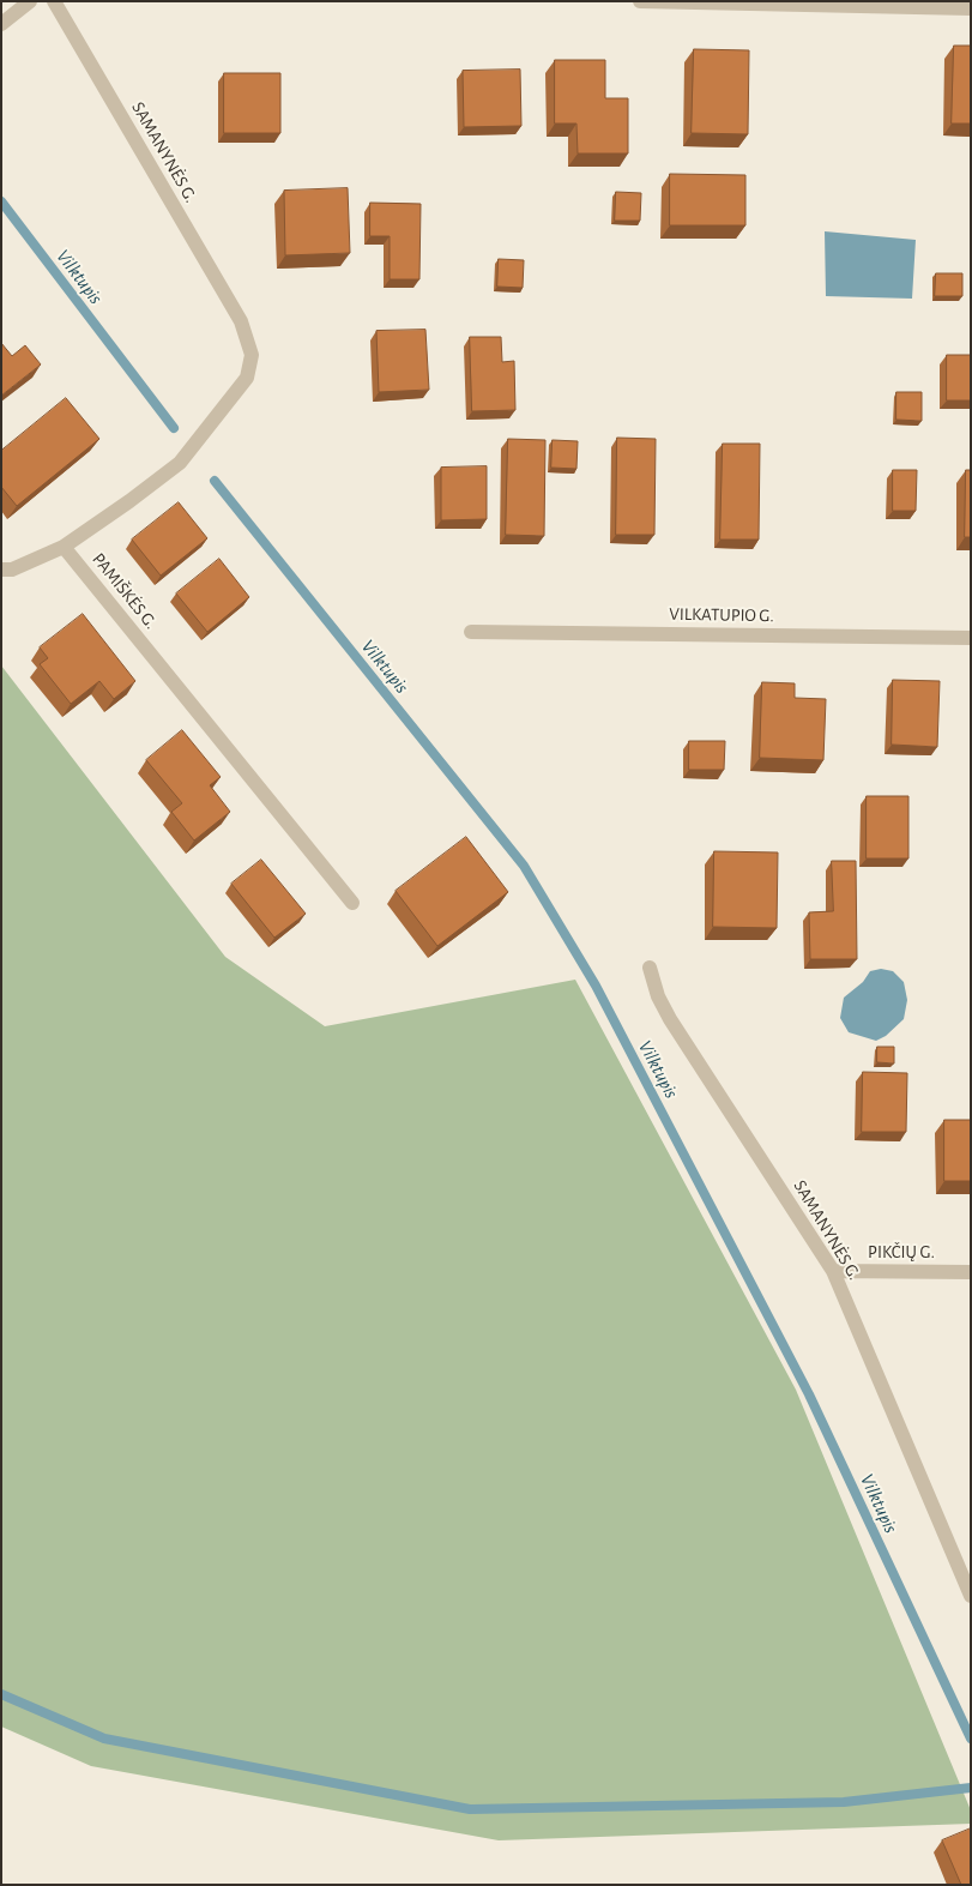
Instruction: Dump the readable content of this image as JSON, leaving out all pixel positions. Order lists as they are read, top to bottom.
{
  "streets": {
    "street": [
      "SAMANYNĖS G.",
      "PAMIŠKĖS G.",
      "VILKATUPIO G.",
      "PIKČIŲ G."
    ]
  },
  "crossings": [
    ["SAMANYNĖS G.", "PAMIŠKĖS G."],
    ["SAMANYNĖS G.", "PIKČIŲ G."]
  ],
  "water": ["Vilktupis"]
}
